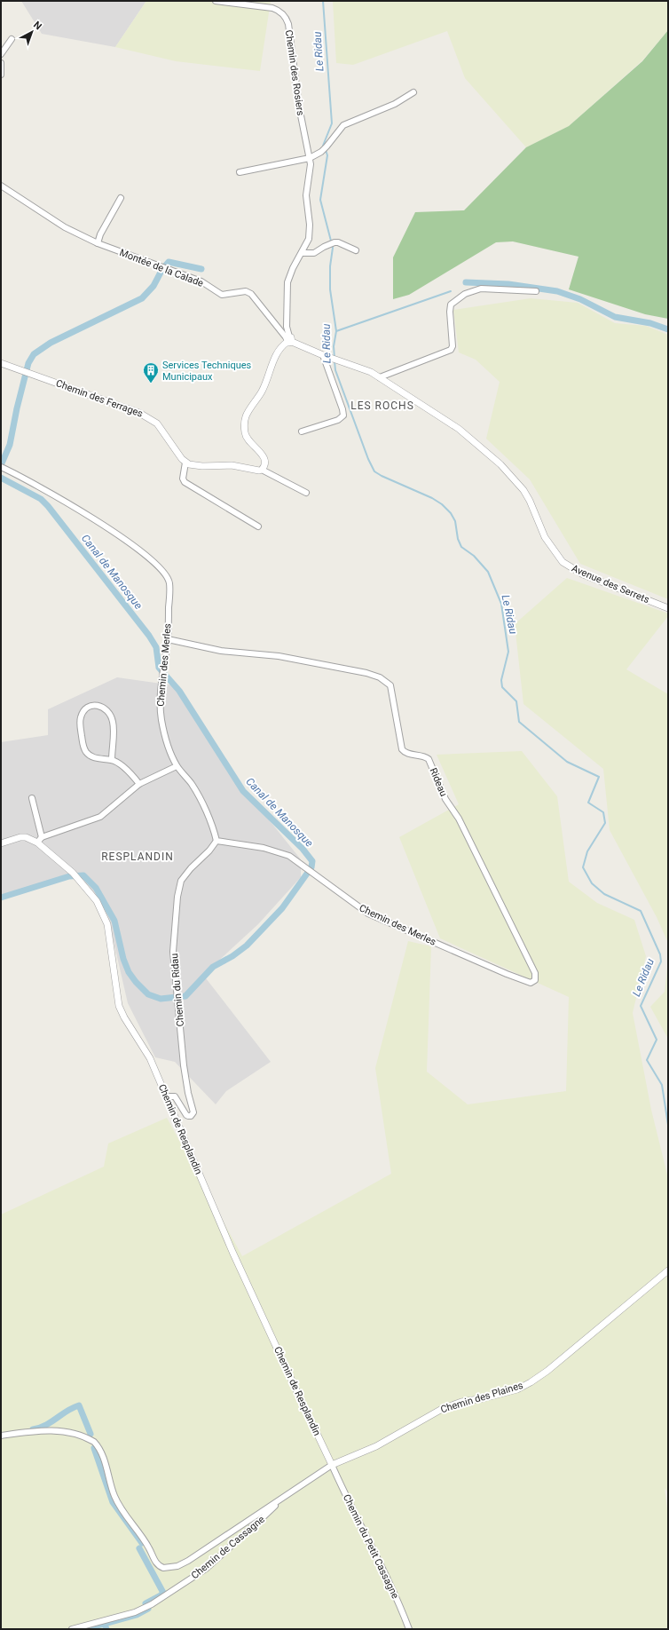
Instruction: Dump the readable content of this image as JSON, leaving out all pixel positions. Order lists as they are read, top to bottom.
{
  "streets": {
    "street": [
      "Chemin des Rosiers",
      "Montée de la Calade",
      "Chemin des Ferrages",
      "Avenue des Serrets",
      "Chemin des Merles",
      "Rideau",
      "Chemin du Ridau",
      "Chemin de Resplandin",
      "Chemin des Plaines",
      "Chemin du Petit Cassagne",
      "Chemin de Cassagne"
    ]
  },
  "crossings": [
    ["Chemin des Rosiers", "Montée de la Calade"],
    ["Chemin des Rosiers", "Avenue des Serrets"],
    ["Montée de la Calade", "Avenue des Serrets"],
    ["Chemin des Merles", "Rideau"],
    ["Chemin des Merles", "Chemin du Ridau"],
    ["Chemin du Ridau", "Chemin de Resplandin"],
    ["Chemin de Resplandin", "Chemin des Plaines"],
    ["Chemin de Resplandin", "Chemin du Petit Cassagne"],
    ["Chemin des Plaines", "Chemin du Petit Cassagne"]
  ],
  "districts": ["LES ROCHS", "RESPLANDIN"],
  "water": ["Le Ridau", "Canal de Manosque"],
  "places": {
    "building": ["Services Techniques Municipaux"]
  },
  "north": "top right"
}
